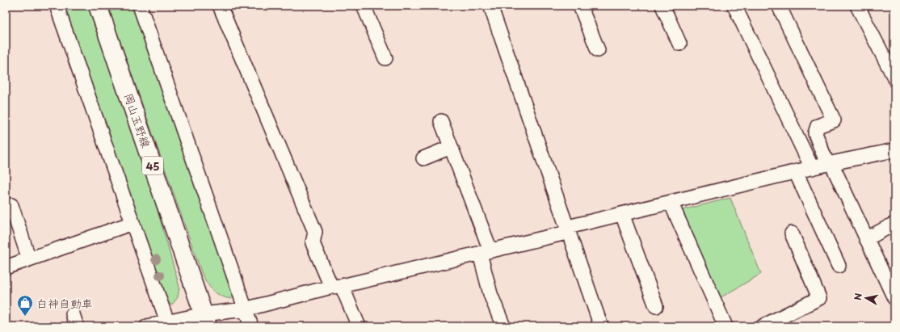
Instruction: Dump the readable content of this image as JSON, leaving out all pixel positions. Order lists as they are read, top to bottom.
{
  "streets": {
    "main road": ["岡山玉野線", "45"]
  },
  "places": {
    "shop": ["白神自動車"]
  },
  "north": "left"
}
